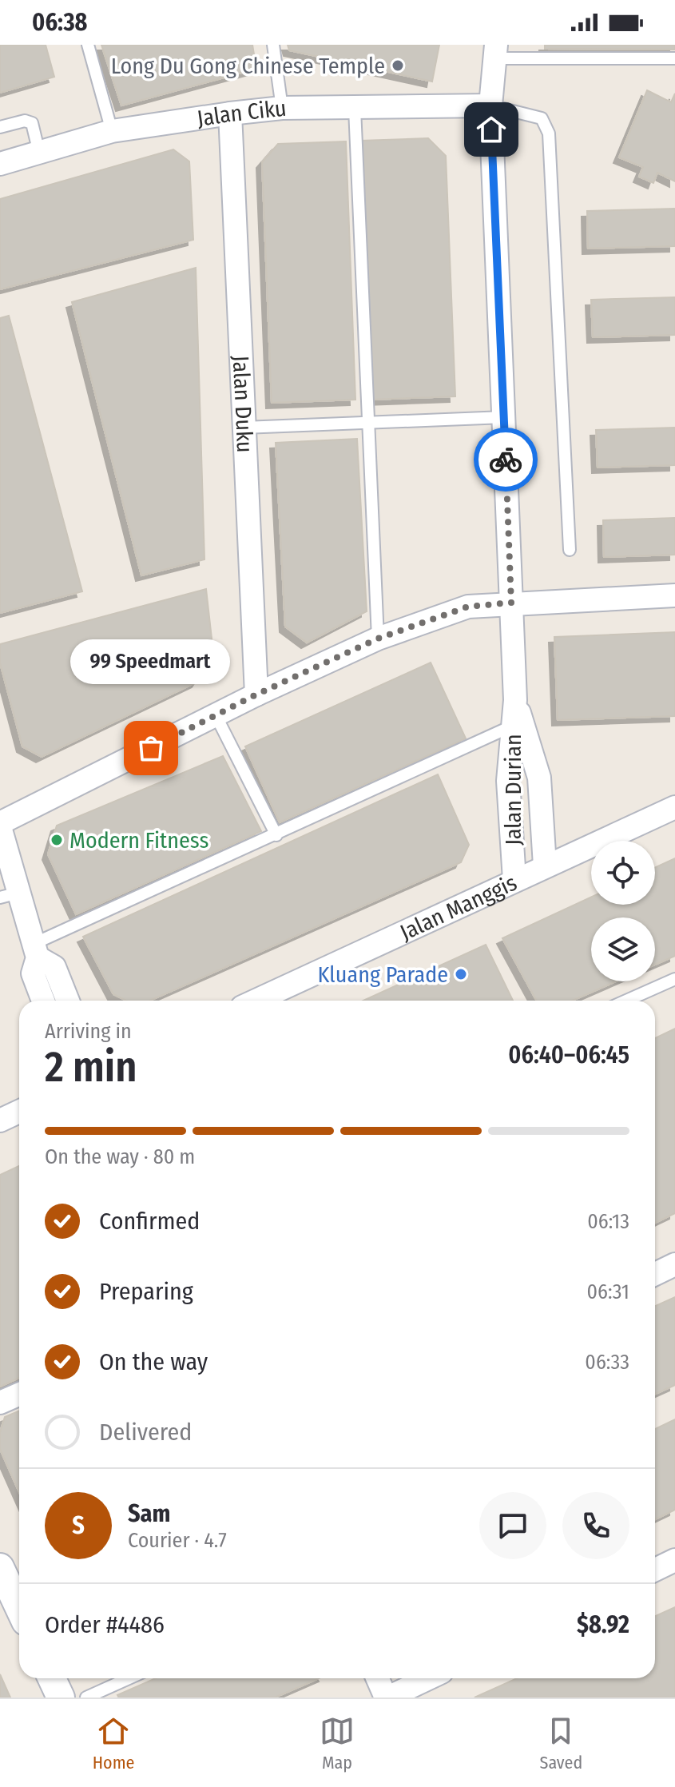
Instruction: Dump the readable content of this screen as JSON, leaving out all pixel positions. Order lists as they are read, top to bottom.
{
  "streets": {
    "street": [
      "Jalan Ciku",
      "Jalan Duku",
      "Jalan Durian",
      "Jalan Manggis"
    ]
  },
  "crossings": [
    ["Jalan Ciku", "Jalan Duku"],
    ["Jalan Ciku", "Jalan Durian"],
    ["Jalan Durian", "Jalan Manggis"]
  ],
  "places": [
    "Long Du Gong Chinese Temple",
    "99 Speedmart",
    "Modern Fitness",
    "Kluang Parade"
  ],
  "page": {
    "status": "06:38",
    "bubble": "99 Speedmart",
    "heading": ["2 min", "Arriving in", "06:40–06:45"],
    "panel": [
      "Sam",
      "Courier · 4.7",
      "Order #4486",
      "$8.92"
    ],
    "bar": "On the way · 80 m",
    "list": [
      ["Confirmed", "06:13"],
      ["Preparing", "06:31"],
      ["On the way", "06:33"],
      "Delivered"
    ],
    "round": "S",
    "tabs": ["Home", "Map", "Saved"]
  }
}
